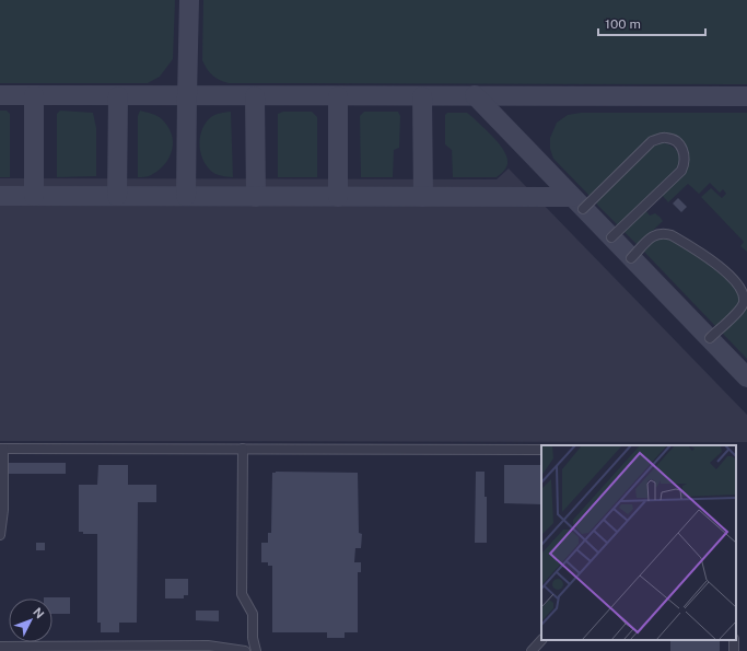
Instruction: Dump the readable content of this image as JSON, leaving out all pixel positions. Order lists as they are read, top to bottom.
{
  "scale_bar": "100 m",
  "north": "top right"
}
